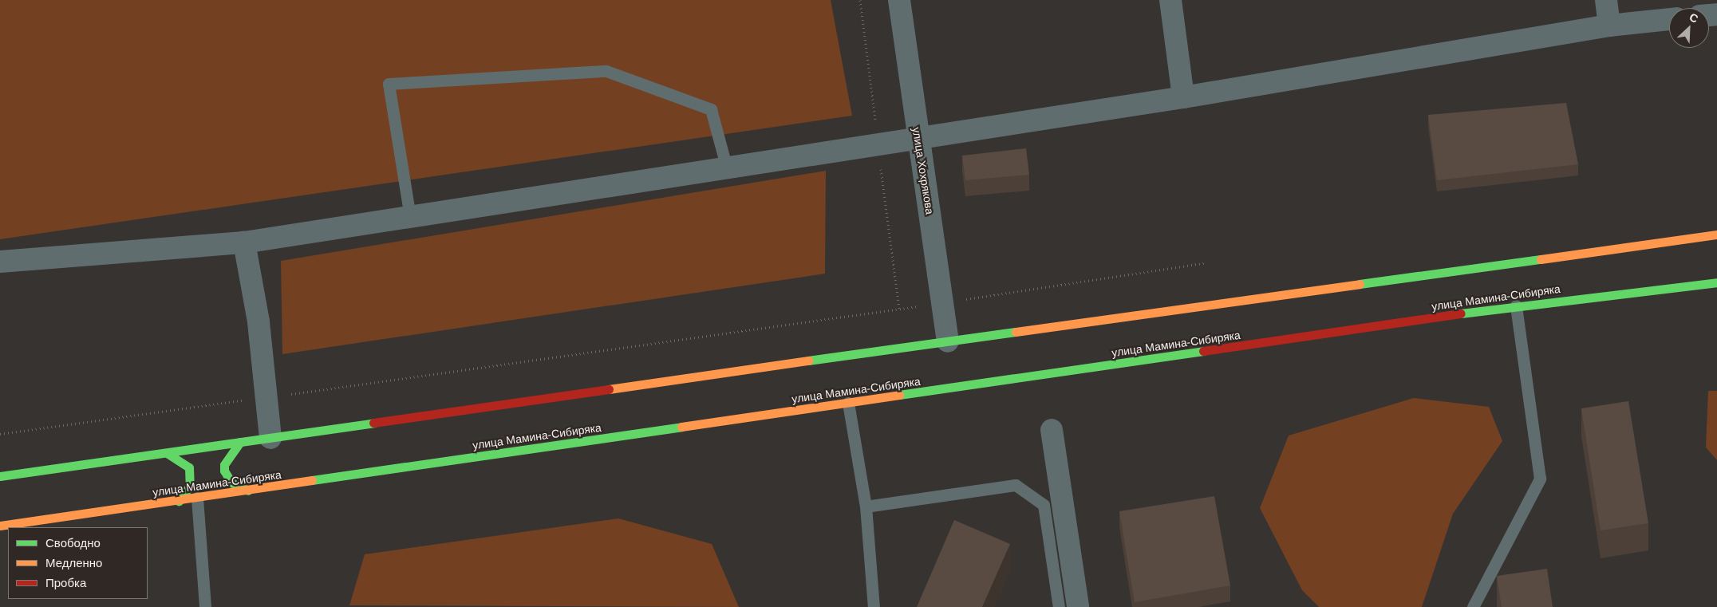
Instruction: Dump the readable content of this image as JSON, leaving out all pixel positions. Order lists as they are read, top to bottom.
{
  "streets": {
    "main road": ["улица Мамина-Сибиряка"],
    "street": ["улица Хохрякова"]
  },
  "legend": ["Свободно", "Медленно", "Пробка"],
  "north": "top right"
}
